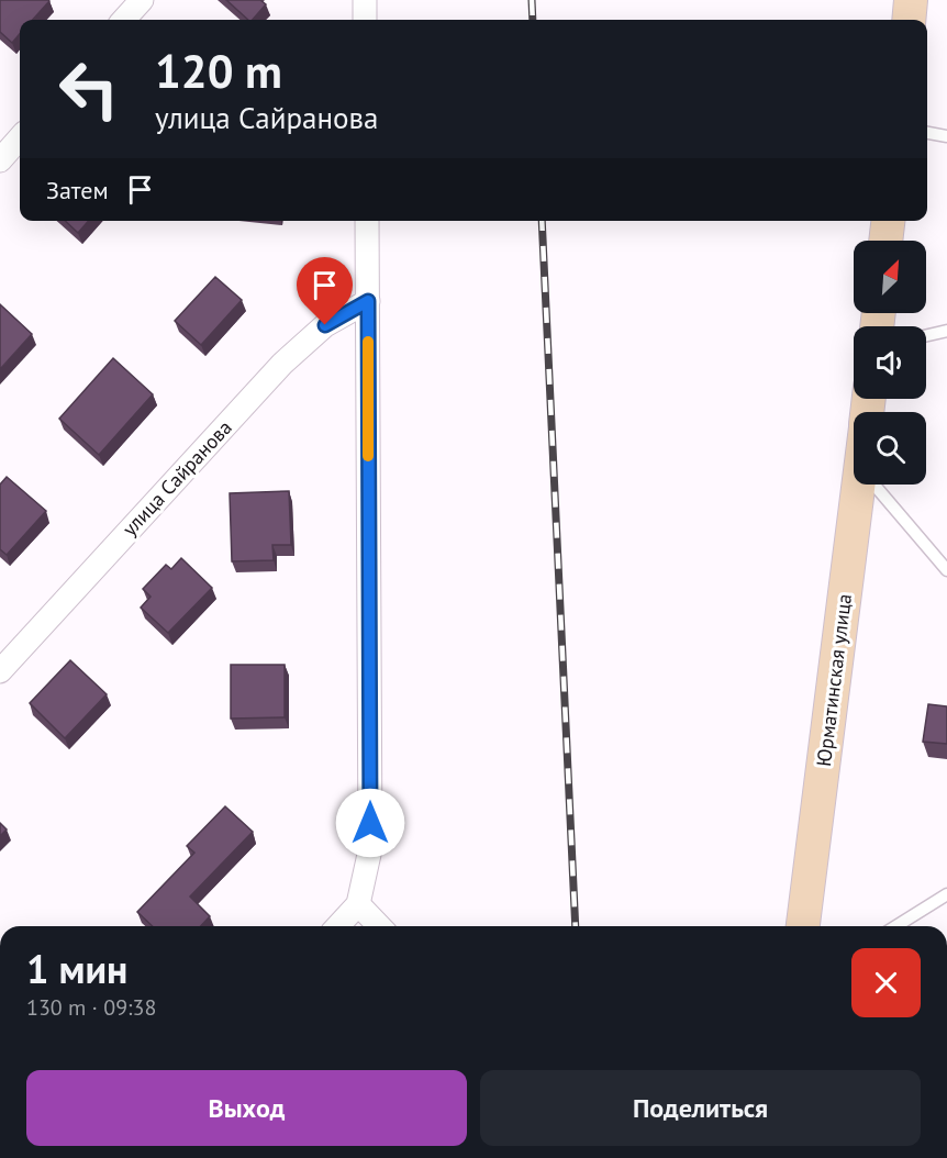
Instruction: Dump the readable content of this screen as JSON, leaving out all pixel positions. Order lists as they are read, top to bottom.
{
  "streets": {
    "main road": ["Юрматинская улица"],
    "street": ["улица Сайранова"]
  },
  "north": "top right",
  "page": {
    "turn": ["120 m", "улица Сайранова"],
    "then": "Затем",
    "heading": ["1 мин", "130 m · 09:38"],
    "buttons": ["Выход", "Поделиться"]
  }
}
